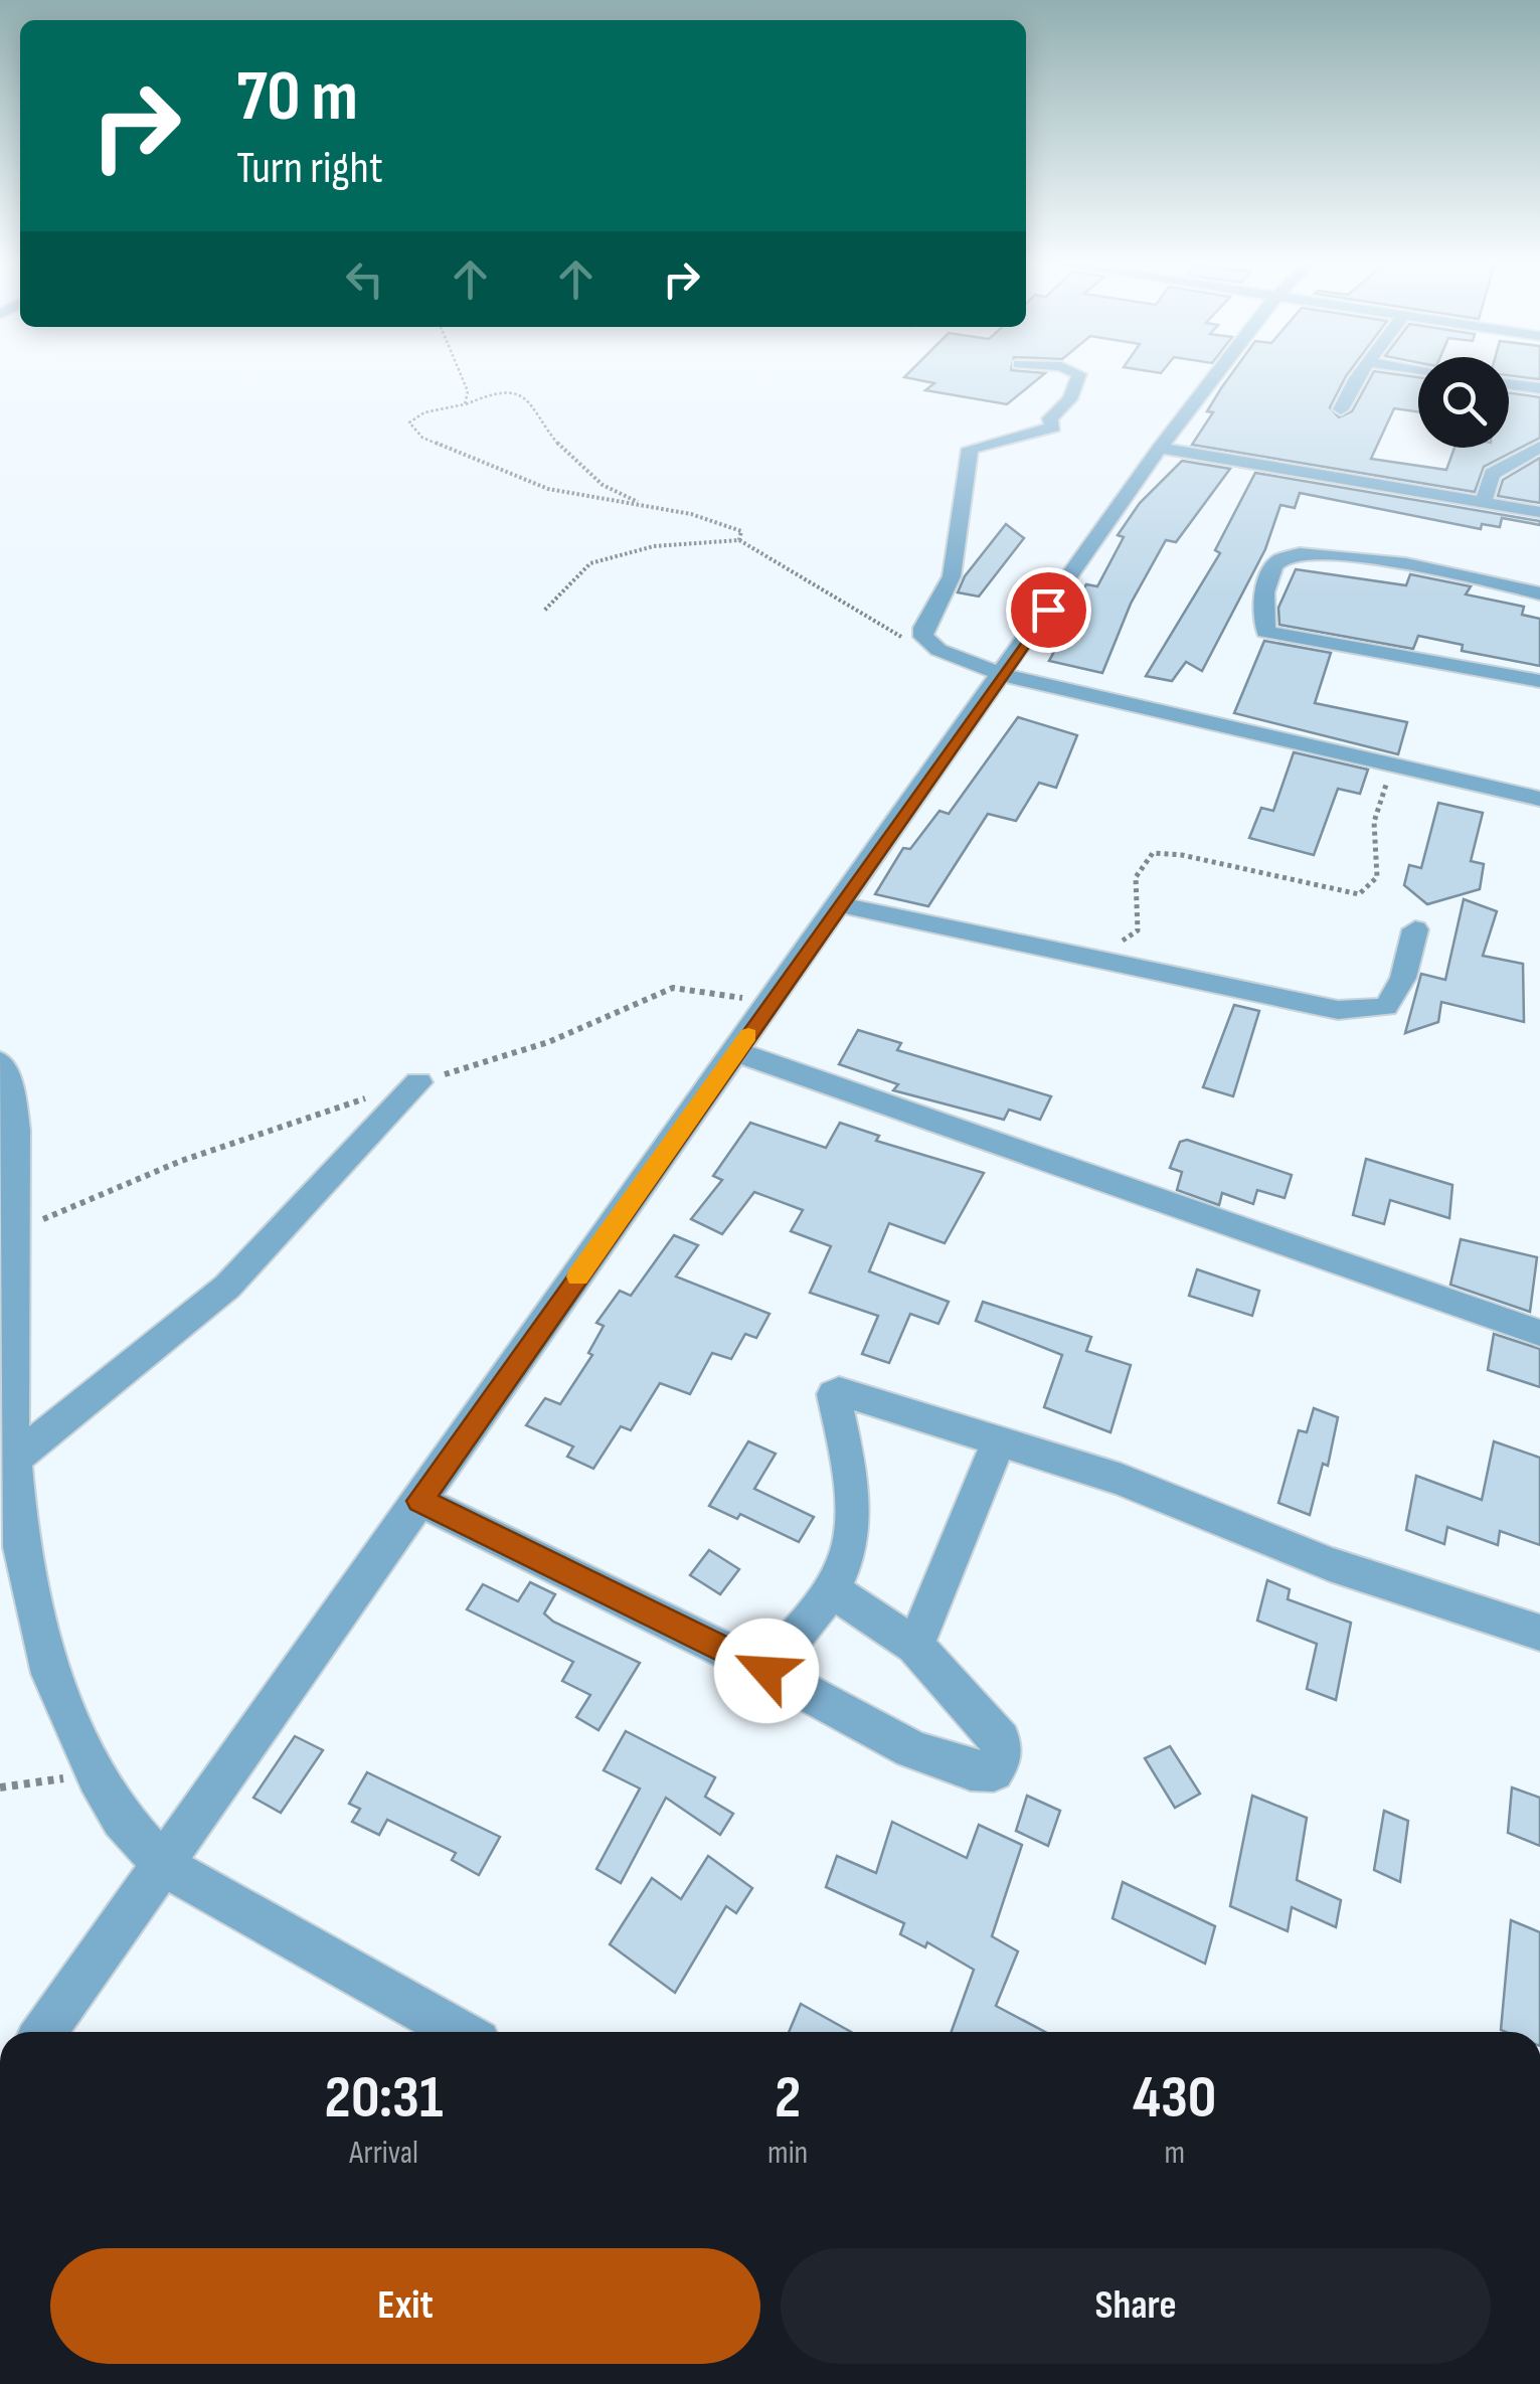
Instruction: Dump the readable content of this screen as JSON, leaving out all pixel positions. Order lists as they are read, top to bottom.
{
  "page": {
    "turn": ["70 m", "Turn right"],
    "eta": [
      "20:31",
      "Arrival",
      "2",
      "min",
      "430",
      "m"
    ],
    "buttons": ["Exit", "Share"]
  }
}
